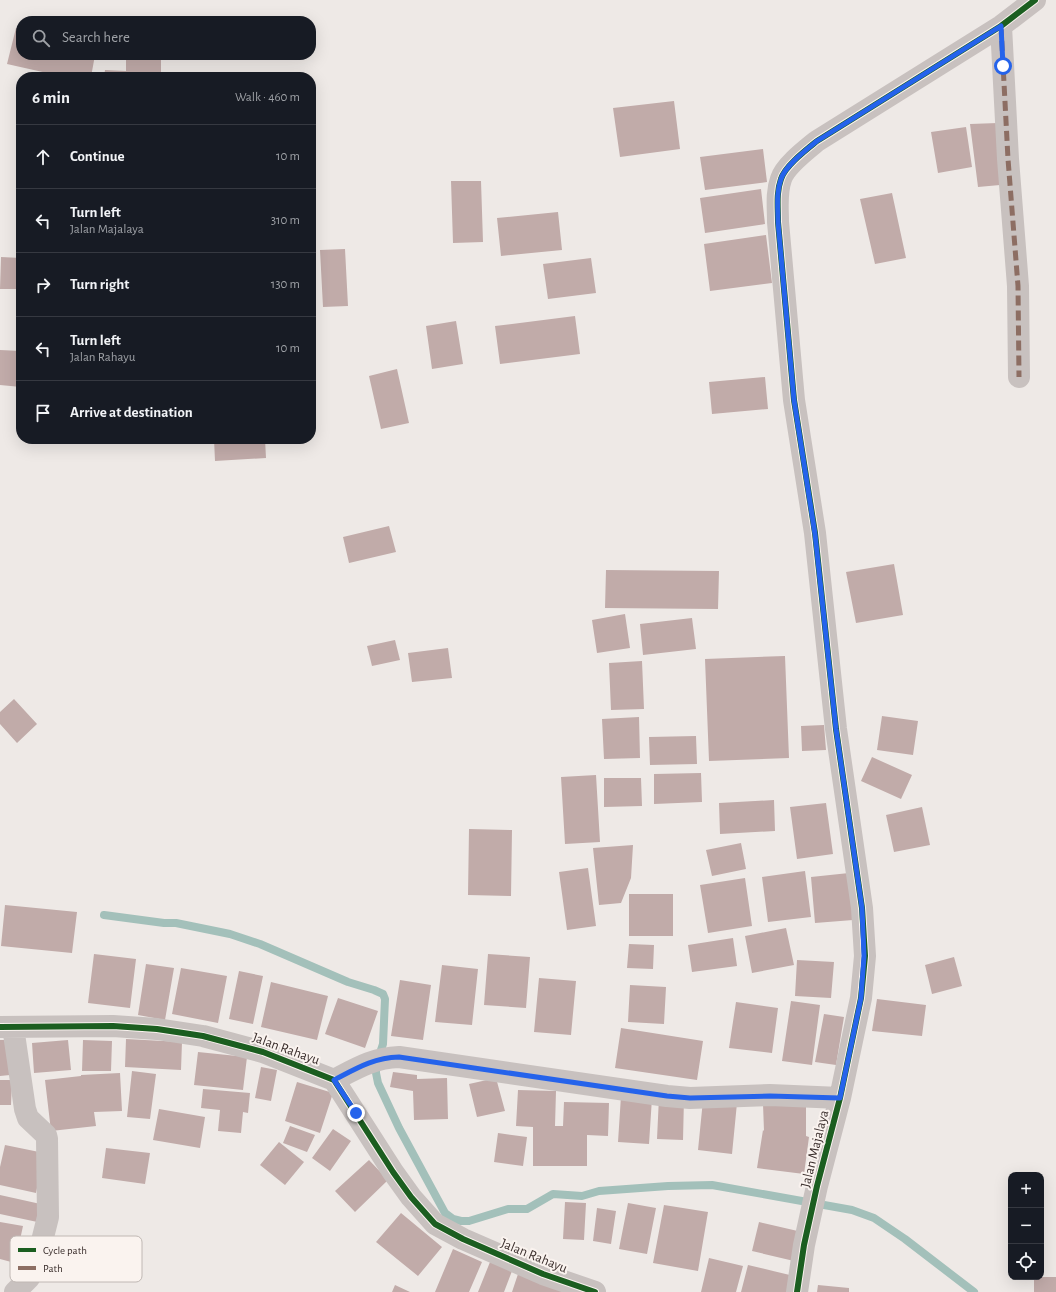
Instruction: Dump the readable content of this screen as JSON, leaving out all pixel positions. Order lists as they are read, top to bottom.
{
  "streets": {
    "street": ["Jalan Rahayu", "Jalan Majalaya"]
  },
  "legend": ["Cycle path", "Path"],
  "page": {
    "search": "Search here",
    "heading": ["6 min", "Walk · 460 m"],
    "list": [
      ["Continue", "10 m"],
      ["Turn left", "Jalan Majalaya", "310 m"],
      ["Turn right", "130 m"],
      ["Turn left", "Jalan Rahayu", "10 m"],
      "Arrive at destination"
    ],
    "map_buttons": ["+", "−"]
  }
}
